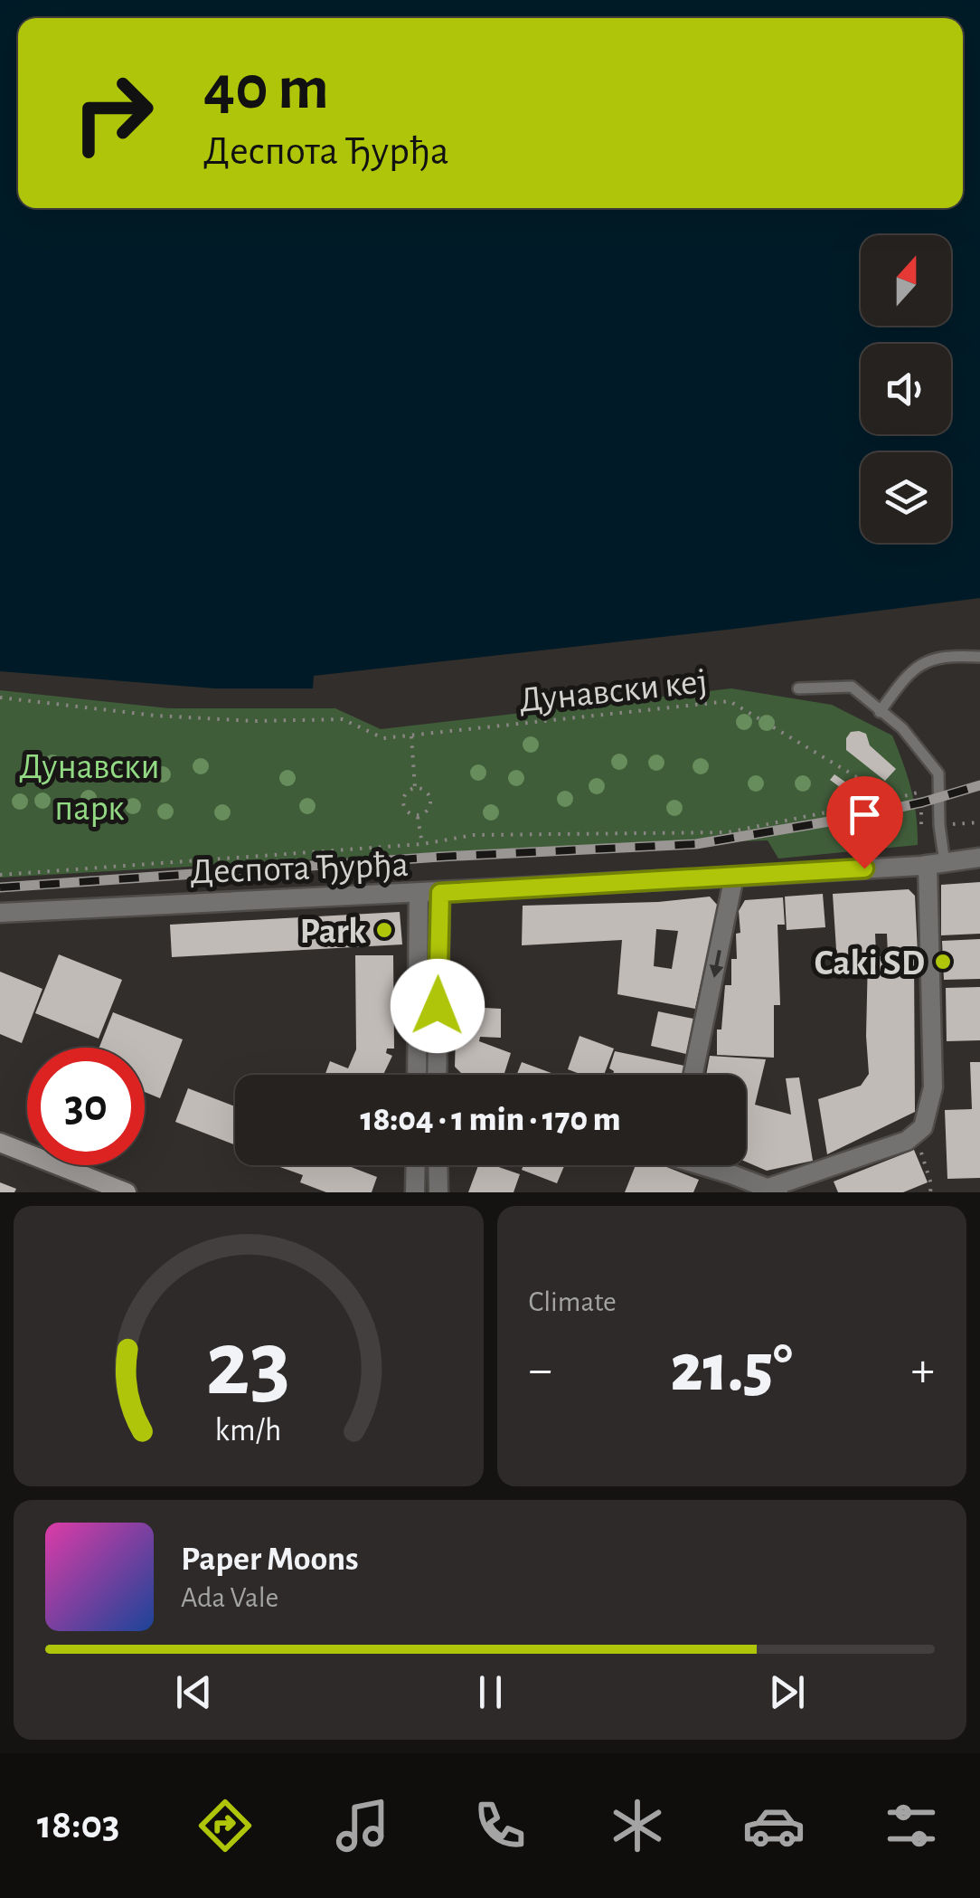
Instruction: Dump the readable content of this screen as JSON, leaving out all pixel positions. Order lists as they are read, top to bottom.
{
  "streets": {
    "street": ["Деспота Ђурђа"],
    "path": ["Дунавски кеј"]
  },
  "parks": ["Дунавски парк"],
  "places": ["Park", "Caki SD"],
  "north": "top",
  "page": {
    "turn": ["40 m", "Деспота Ђурђа"],
    "limit": "30",
    "trip": "18:04 · 1 min · 170 m",
    "tile": "Climate",
    "heat": ["−", "21.5°", "+"],
    "song": ["Paper Moons", "Ada Vale"],
    "tabs": "18:03",
    "gauge": ["23", "km/h"]
  }
}
